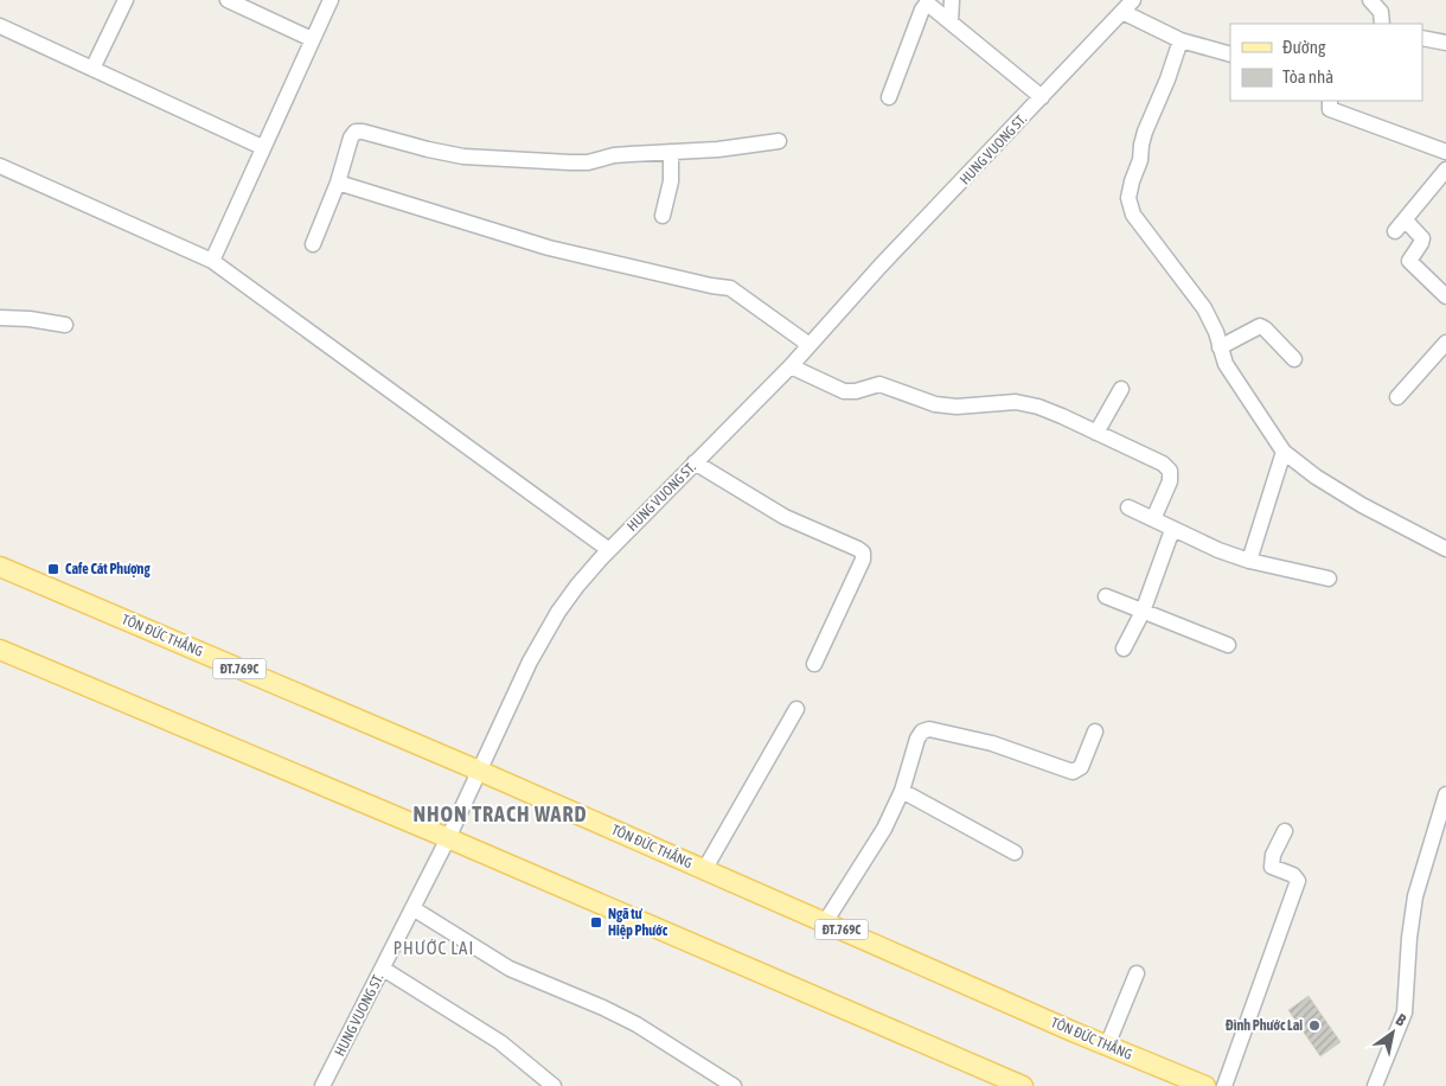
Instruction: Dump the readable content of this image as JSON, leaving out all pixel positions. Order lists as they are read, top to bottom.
{
  "streets": {
    "main road": ["TÔN ĐỨC THẮNG", "ĐT.769C"],
    "street": ["HUNG VUONG ST."]
  },
  "crossings": [
    ["HUNG VUONG ST.", "TÔN ĐỨC THẮNG"]
  ],
  "districts": ["NHON TRACH WARD", "PHƯỚC LAI"],
  "places": {
    "transit": ["Cafe Cát Phượng", "Ngã tư Hiệp Phước"],
    "other": ["Đình Phước Lai"]
  },
  "legend": ["Đường", "Tòa nhà"],
  "north": "top right"
}
